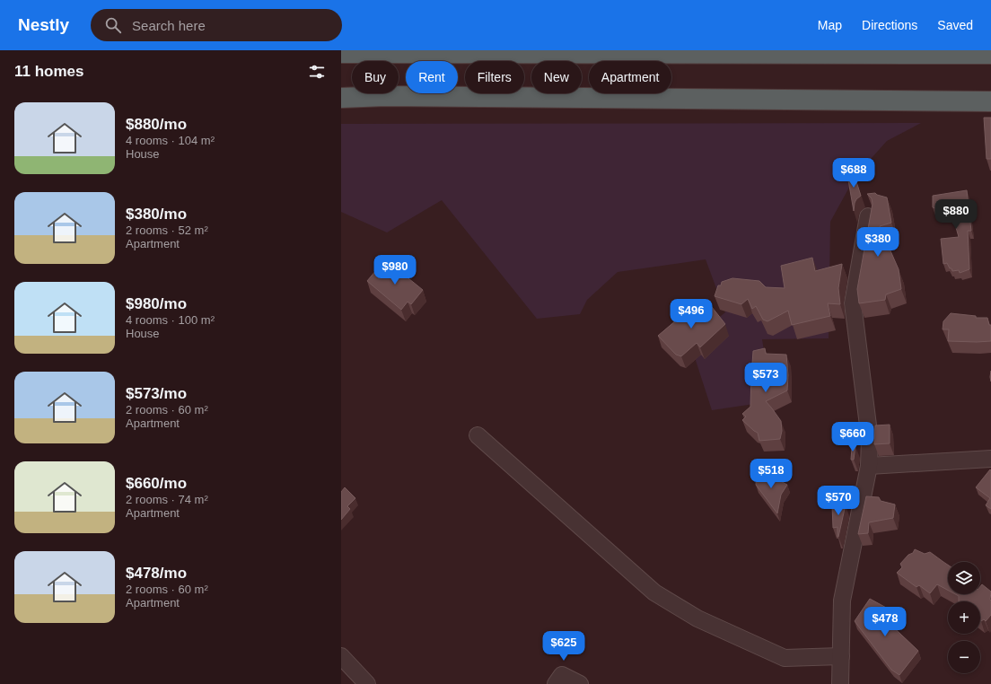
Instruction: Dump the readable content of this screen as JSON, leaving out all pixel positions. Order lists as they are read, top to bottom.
{
  "page": {
    "header": "Nestly",
    "search": "Search here",
    "nav": ["Map", "Directions", "Saved"],
    "heading": "11 homes",
    "chip": [
      "Buy",
      "Rent",
      "Filters",
      "New",
      "Apartment"
    ],
    "list": [
      {
        "name": "$880/mo",
        "note": "4 rooms · 104 m² · House"
      },
      {
        "name": "$380/mo",
        "note": "2 rooms · 52 m² · Apartment"
      },
      {
        "name": "$980/mo",
        "note": "4 rooms · 100 m² · House"
      },
      {
        "name": "$573/mo",
        "note": "2 rooms · 60 m² · Apartment"
      },
      {
        "name": "$660/mo",
        "note": "2 rooms · 74 m² · Apartment"
      },
      {
        "name": "$478/mo",
        "note": "2 rooms · 60 m² · Apartment"
      }
    ],
    "price": [
      "$688",
      "$880",
      "$380",
      "$980",
      "$496",
      "$573",
      "$660",
      "$518",
      "$570",
      "$478",
      "$625"
    ],
    "map_buttons": ["+", "−"]
  }
}
